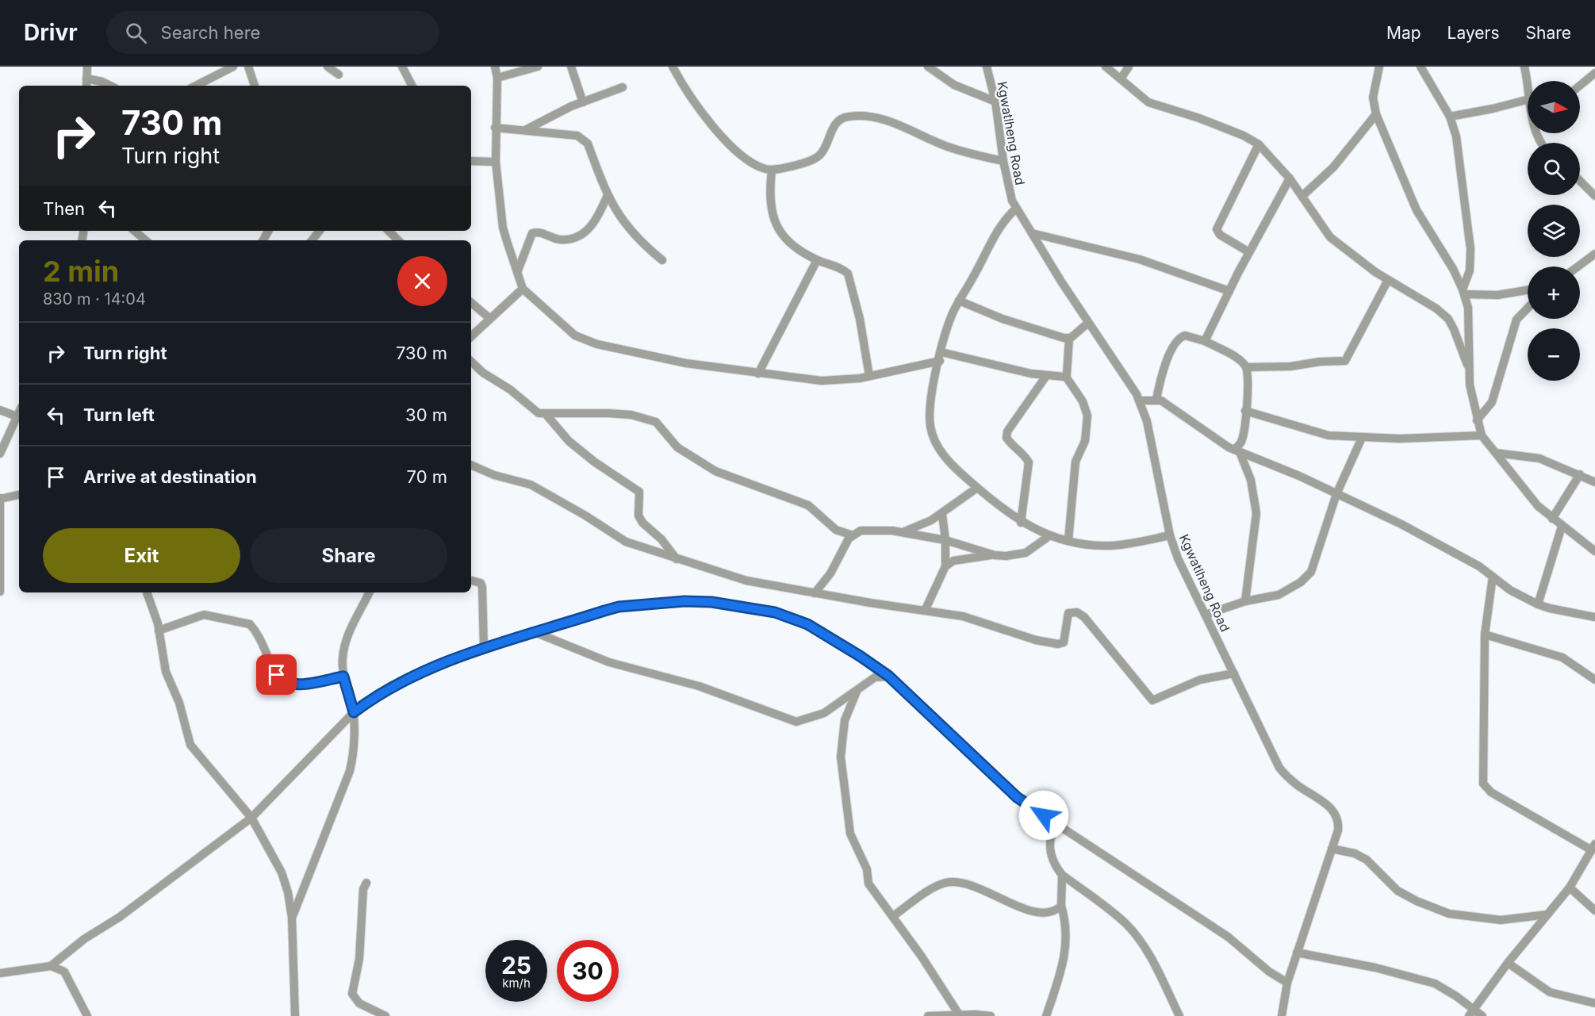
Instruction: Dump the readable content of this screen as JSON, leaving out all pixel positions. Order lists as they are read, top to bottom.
{
  "streets": {
    "street": ["Kgwatlheng Road"]
  },
  "north": "right",
  "page": {
    "header": "Drivr",
    "search": "Search here",
    "nav": ["Map", "Layers", "Share"],
    "map_buttons": ["+", "−"],
    "turn": ["730 m", "Turn right"],
    "then": "Then",
    "heading": ["2 min", "830 m · 14:04"],
    "list": [
      {
        "name": "Turn right",
        "value": "730 m"
      },
      {
        "name": "Turn left",
        "value": "30 m"
      },
      {
        "name": "Arrive at destination",
        "value": "70 m"
      }
    ],
    "buttons": ["Exit", "Share"],
    "speed": "25 km/h",
    "limit": "30"
  }
}
